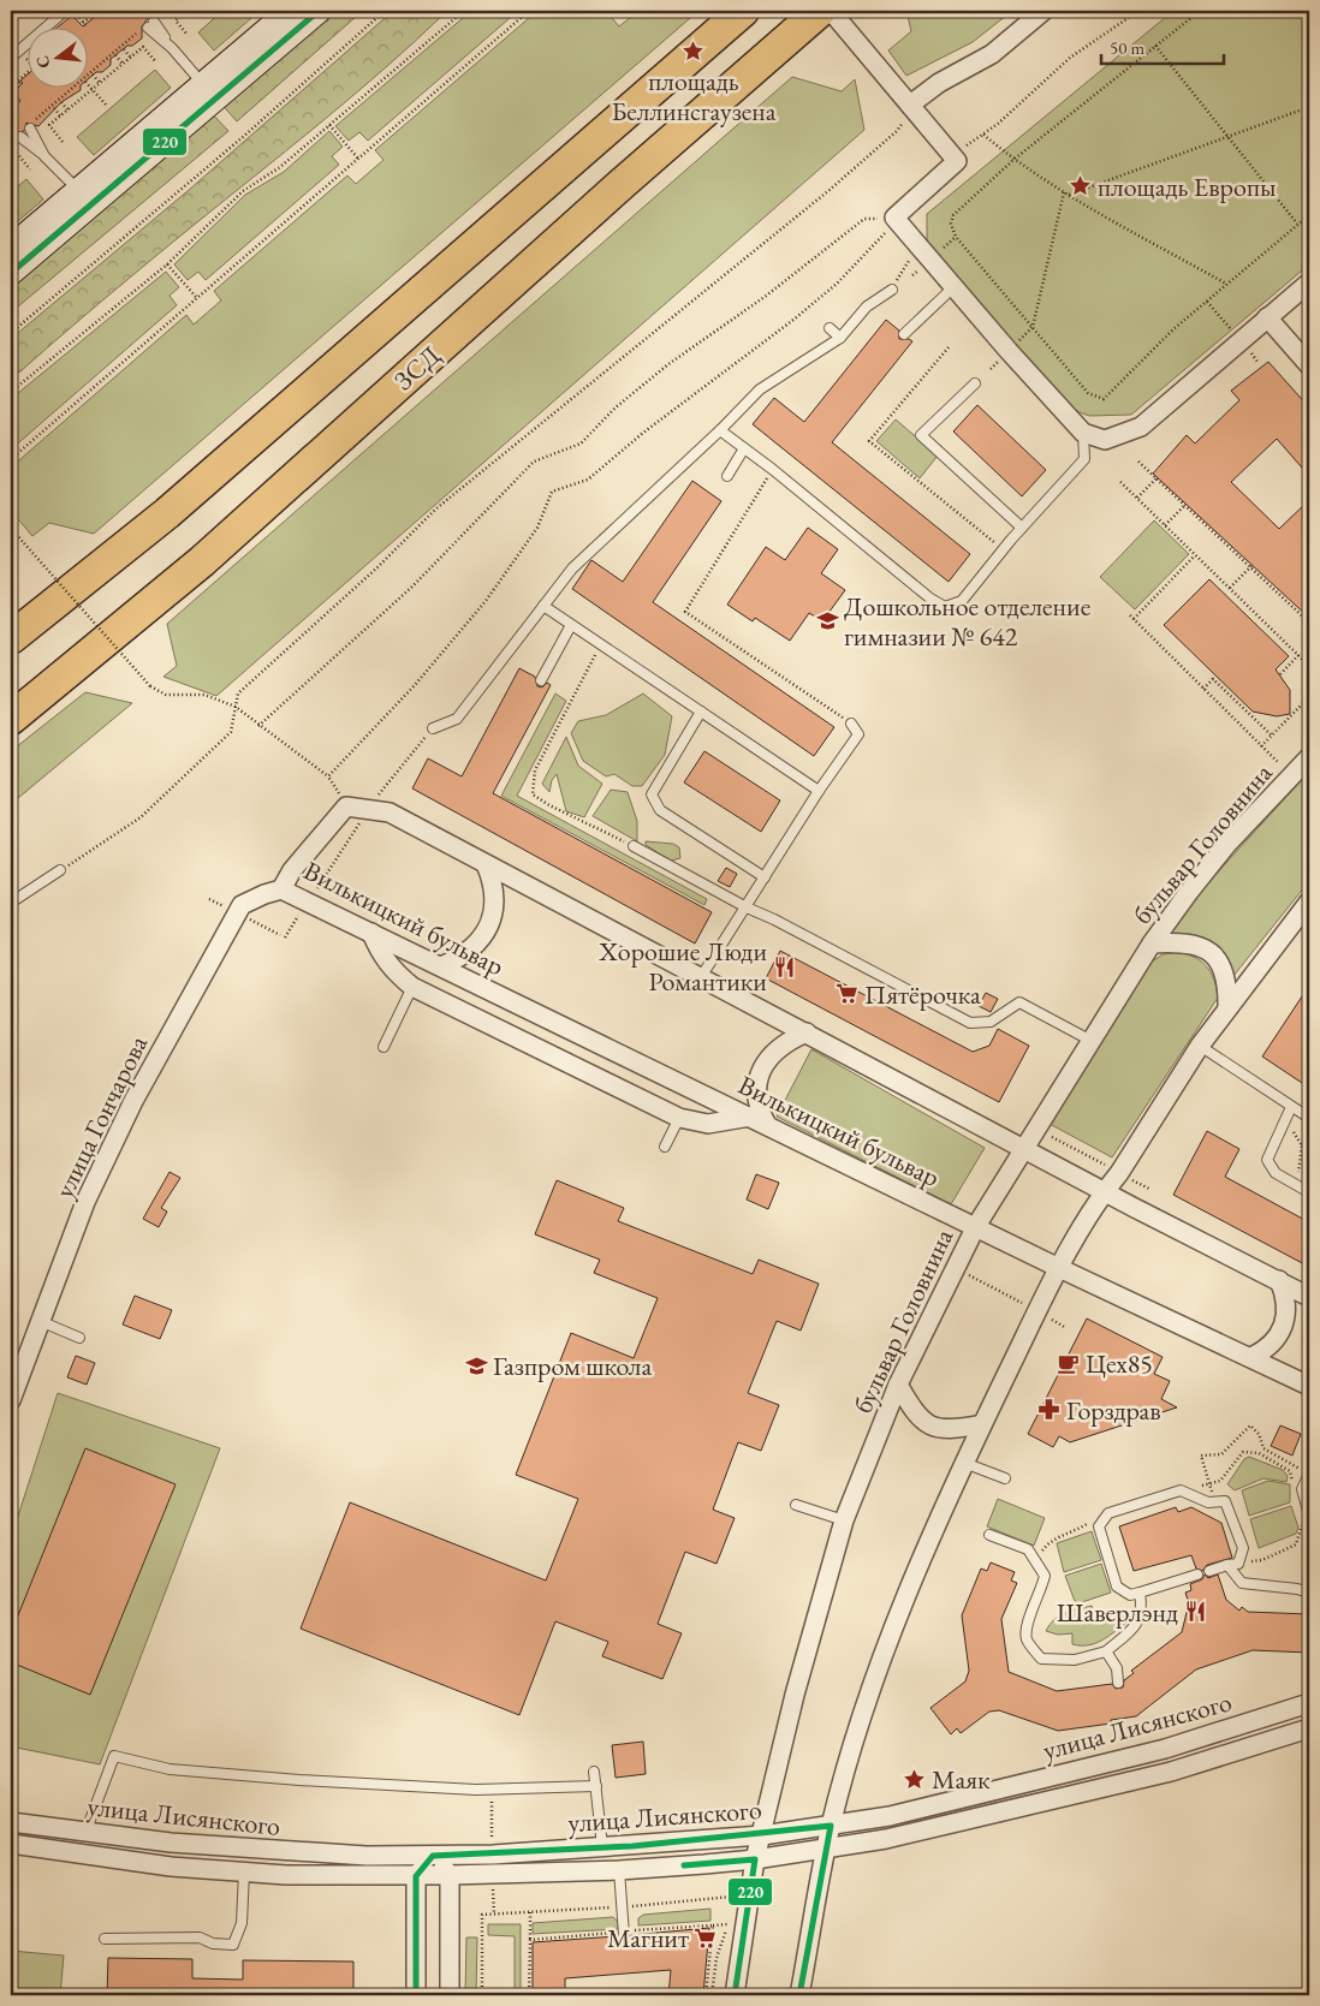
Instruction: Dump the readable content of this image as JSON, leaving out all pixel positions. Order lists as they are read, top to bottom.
{
  "streets": {
    "highway": ["ЗСД"],
    "street": [
      "бульвар Головнина",
      "Вилькицкий бульвар",
      "улица Гончарова",
      "улица Лисянского"
    ]
  },
  "crossings": [
    ["бульвар Головнина", "Вилькицкий бульвар"],
    ["бульвар Головнина", "улица Лисянского"],
    ["Вилькицкий бульвар", "улица Гончарова"]
  ],
  "places": {
    "place": ["площадь Беллинсгаузена", "площадь Европы", "Маяк"],
    "school or university": ["Дошкольное отделение гимназии № 642", "Газпром школа"],
    "restaurant": ["Хорошие Люди Романтики", "Шаверлэнд"],
    "supermarket": ["Пятёрочка", "Магнит"],
    "cafe": ["Цех85"],
    "pharmacy": ["Горздрав"]
  },
  "lines": ["transit line 220"],
  "scale_bar": "50 m",
  "north": "left"
}
